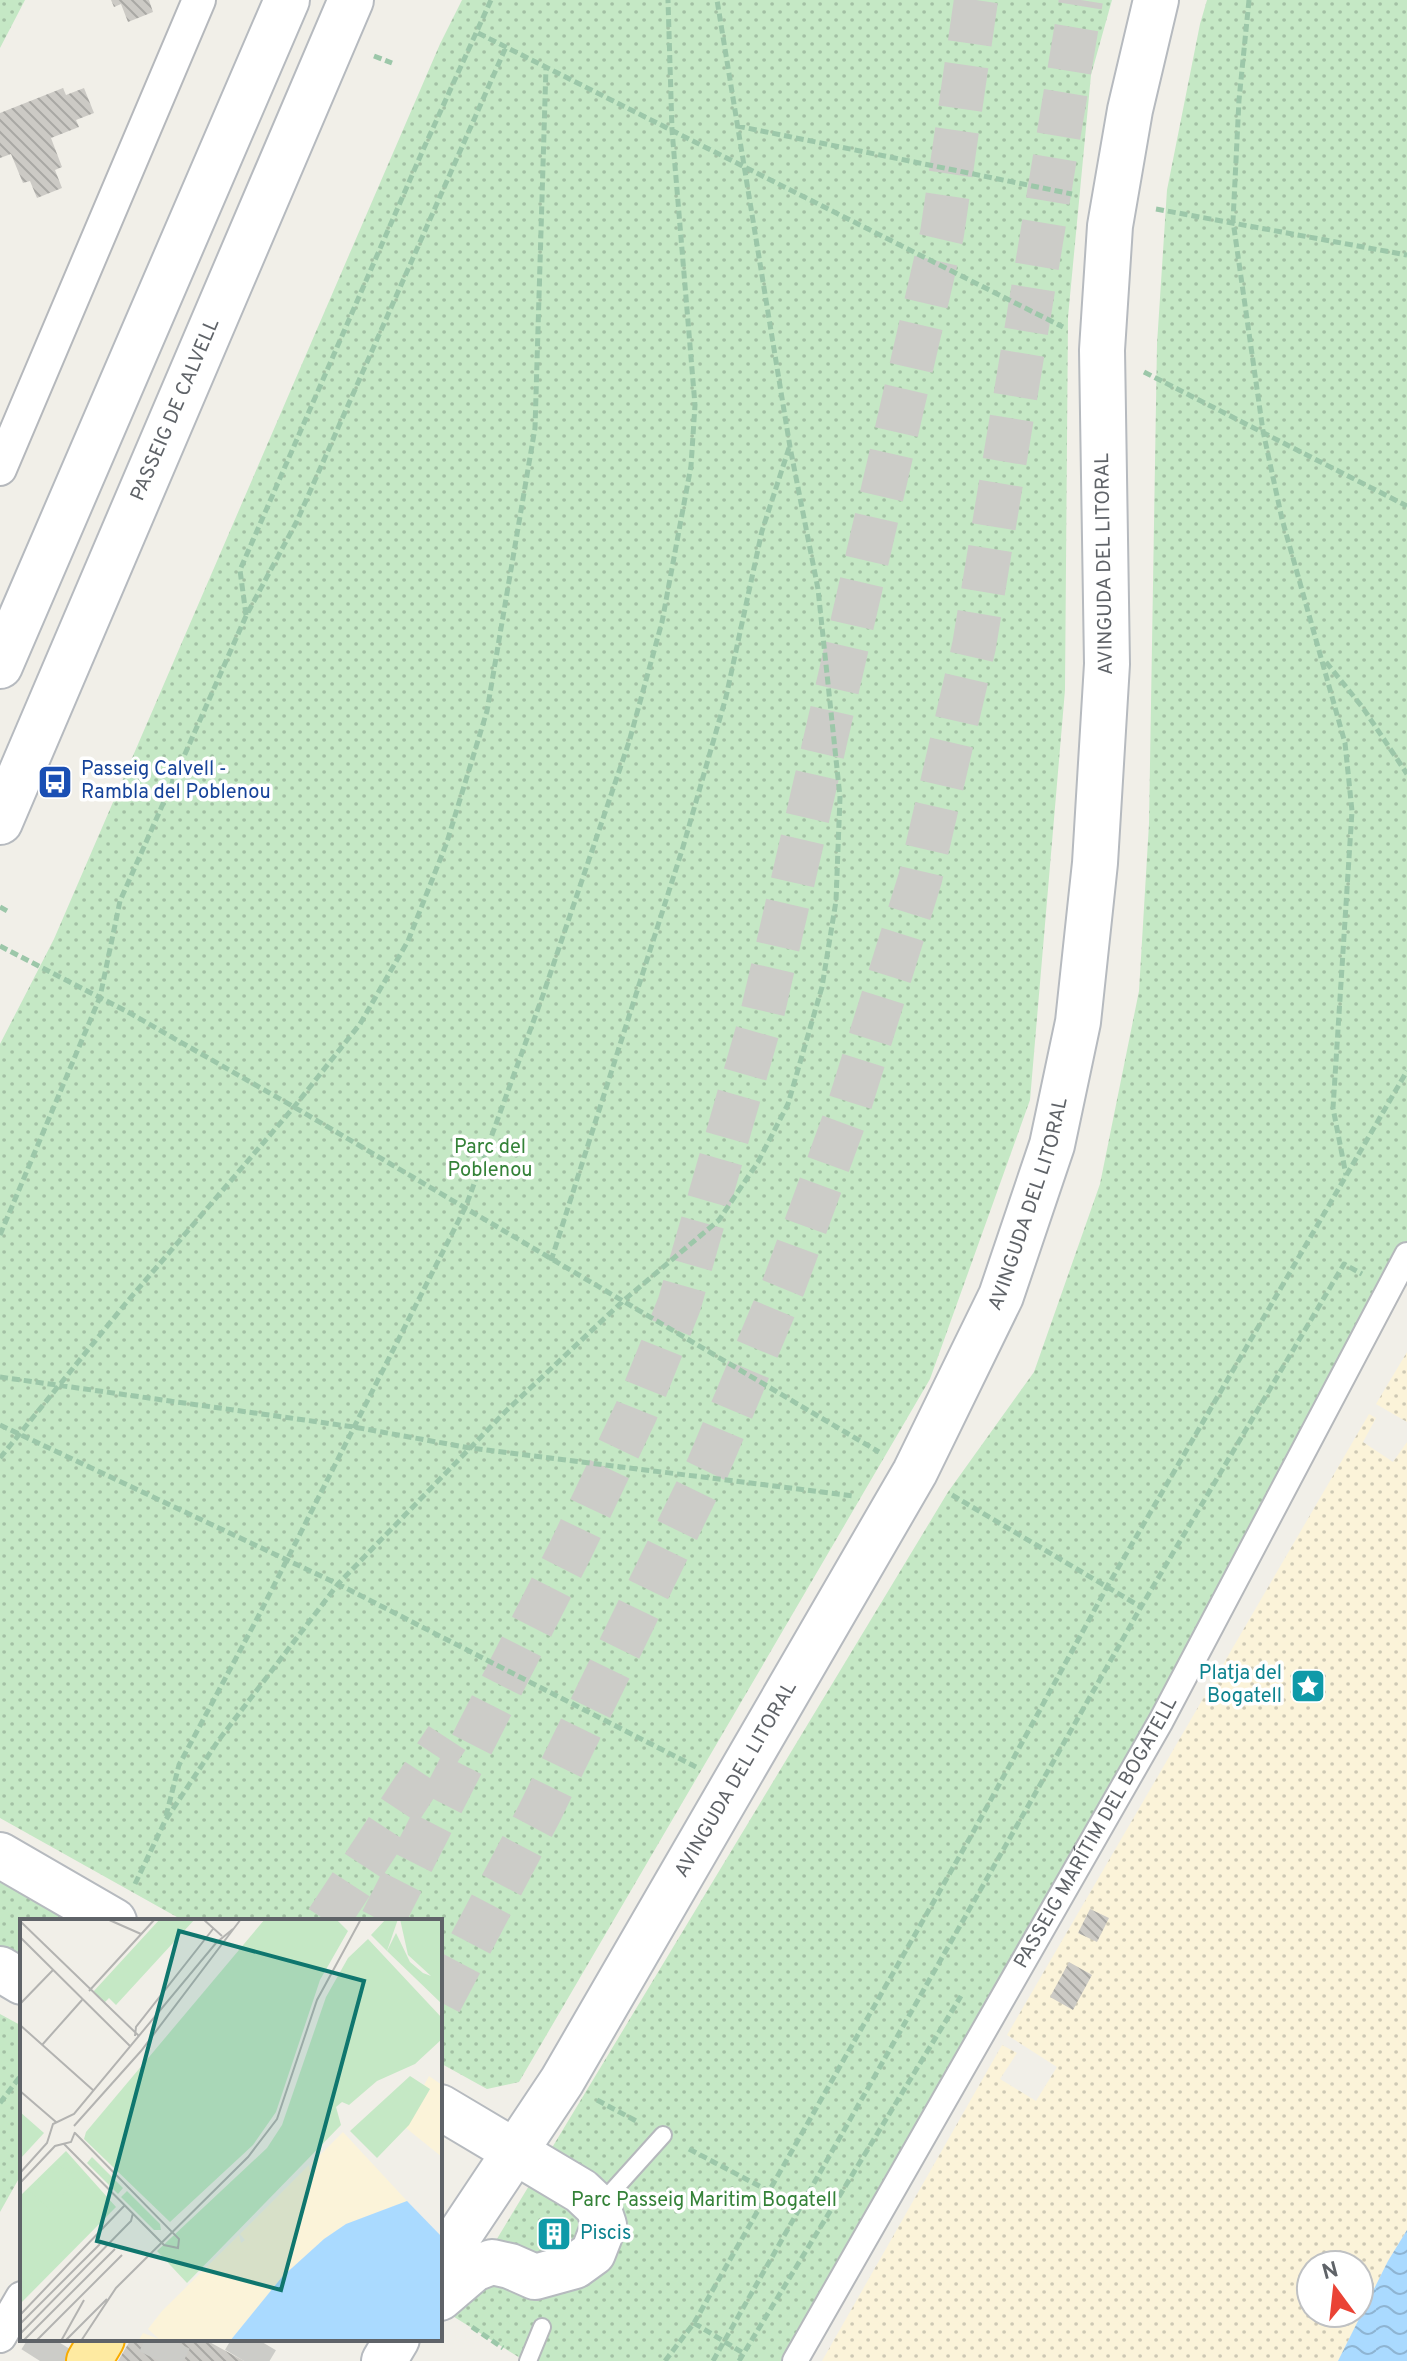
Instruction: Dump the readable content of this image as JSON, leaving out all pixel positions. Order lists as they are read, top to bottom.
{
  "streets": {
    "main road": ["PASSEIG DE CALVELL", "AVINGUDA DEL LITORAL"],
    "street": ["PASSEIG MARÍTIM DEL BOGATELL"]
  },
  "parks": ["Parc del Poblenou", "Parc Passeig Maritim Bogatell"],
  "places": {
    "bus stop": ["Passeig Calvell - Rambla del Poblenou"],
    "place": ["Platja del Bogatell"],
    "building": ["Piscis"]
  },
  "north": "top"
}
